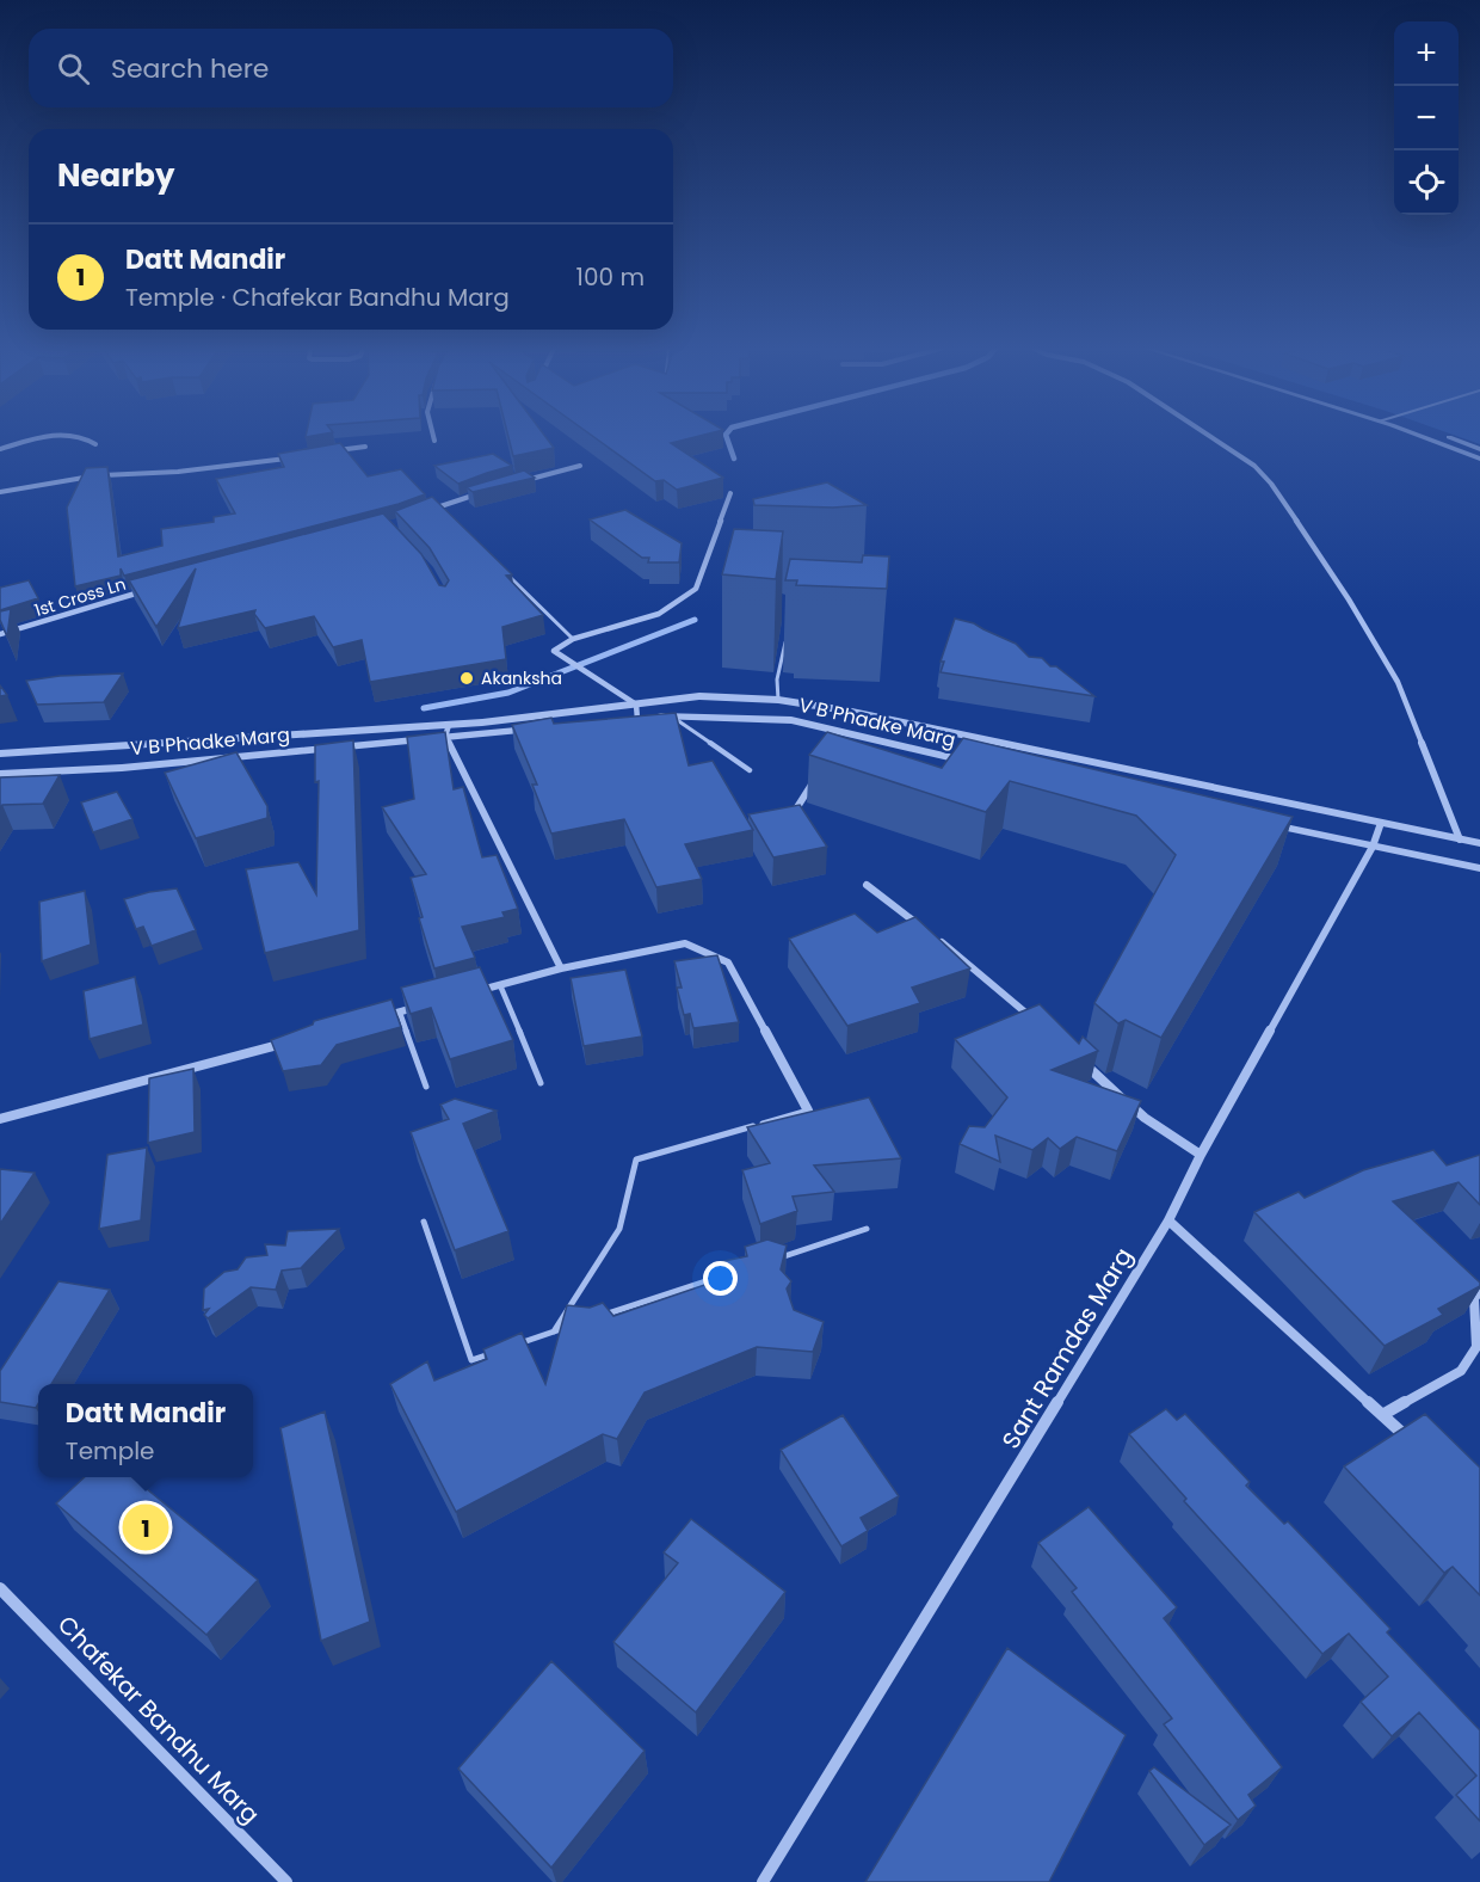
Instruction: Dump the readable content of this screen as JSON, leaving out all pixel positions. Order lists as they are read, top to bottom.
{
  "streets": {
    "street": [
      "1st Cross Ln",
      "V B Phadke Marg",
      "Sant Ramdas Marg",
      "Chafekar Bandhu Marg"
    ]
  },
  "crossings": [
    ["V B Phadke Marg", "Sant Ramdas Marg"]
  ],
  "places": ["Akanksha"],
  "page": {
    "map_buttons": ["+", "−"],
    "search": "Search here",
    "heading": "Nearby",
    "list": [
      {
        "mark": "1",
        "name": "Datt Mandir",
        "note": "Temple · Chafekar Bandhu Marg",
        "value": "100 m"
      }
    ],
    "popup": ["Datt Mandir", "Temple"],
    "pins": "1"
  }
}
